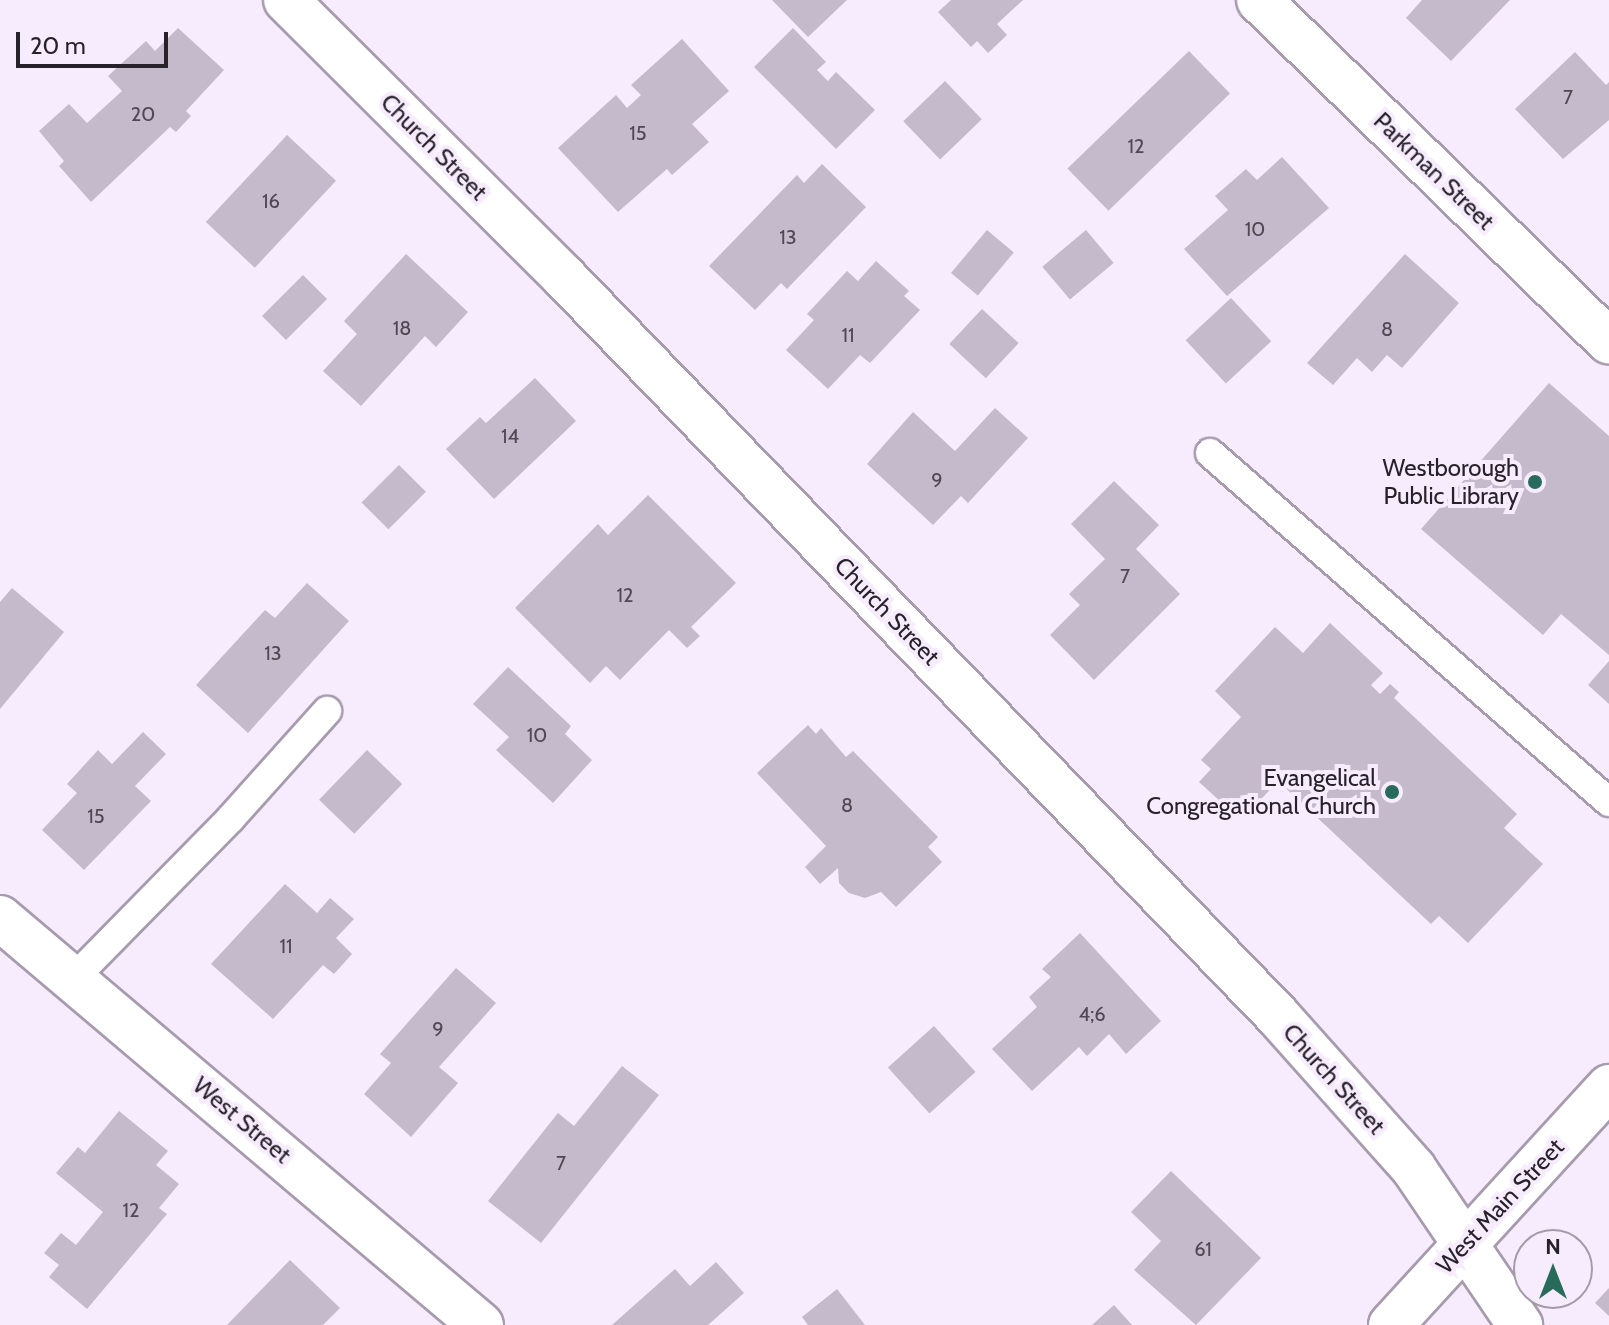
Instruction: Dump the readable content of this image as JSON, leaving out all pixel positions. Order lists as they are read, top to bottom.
{
  "streets": {
    "street": [
      "Church Street",
      "Parkman Street",
      "West Street",
      "West Main Street"
    ]
  },
  "crossings": [
    ["Church Street", "West Main Street"]
  ],
  "places": ["Westborough Public Library", "Evangelical Congregational Church"],
  "house_numbers": [
    "7",
    "20",
    "15",
    "12",
    "16",
    "10",
    "13",
    "18",
    "8",
    "11",
    "14",
    "9",
    "7",
    "12",
    "13",
    "10",
    "8",
    "15",
    "11",
    "4;6",
    "9",
    "7",
    "12",
    "61"
  ],
  "scale_bar": "20 m",
  "north": "top"
}
